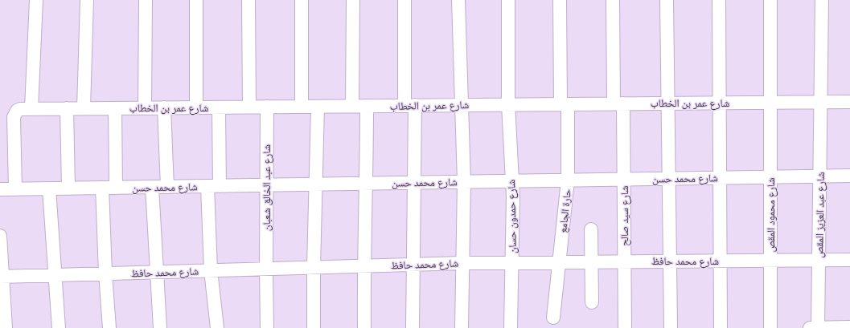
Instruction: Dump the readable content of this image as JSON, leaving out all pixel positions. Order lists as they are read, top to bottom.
{
  "streets": {
    "street": [
      "شارع عمر بن الخطاب",
      "شارع محمد حسن",
      "شارع عبد الخالق شعبان",
      "حارة الجامع",
      "شارع محمود المقص",
      "شارع عبد العزيز المقص",
      "شارع سيد صالح",
      "شارع حمدون حسان",
      "شارع محمد حافظ"
    ]
  },
  "crossings": [
    ["شارع عمر بن الخطاب", "شارع محمد حسن"],
    ["شارع عمر بن الخطاب", "شارع عبد الخالق شعبان"],
    ["شارع عمر بن الخطاب", "حارة الجامع"],
    ["شارع عمر بن الخطاب", "شارع محمود المقص"],
    ["شارع عمر بن الخطاب", "شارع عبد العزيز المقص"],
    ["شارع عمر بن الخطاب", "شارع سيد صالح"],
    ["شارع عمر بن الخطاب", "شارع حمدون حسان"],
    ["شارع محمد حسن", "شارع عبد الخالق شعبان"],
    ["شارع محمد حسن", "حارة الجامع"],
    ["شارع محمد حسن", "شارع محمود المقص"],
    ["شارع محمد حسن", "شارع عبد العزيز المقص"],
    ["شارع محمد حسن", "شارع سيد صالح"],
    ["شارع محمد حسن", "شارع حمدون حسان"],
    ["شارع عبد الخالق شعبان", "شارع محمد حافظ"],
    ["حارة الجامع", "شارع محمد حافظ"],
    ["شارع محمود المقص", "شارع محمد حافظ"],
    ["شارع عبد العزيز المقص", "شارع محمد حافظ"],
    ["شارع سيد صالح", "شارع محمد حافظ"],
    ["شارع حمدون حسان", "شارع محمد حافظ"]
  ]
}
